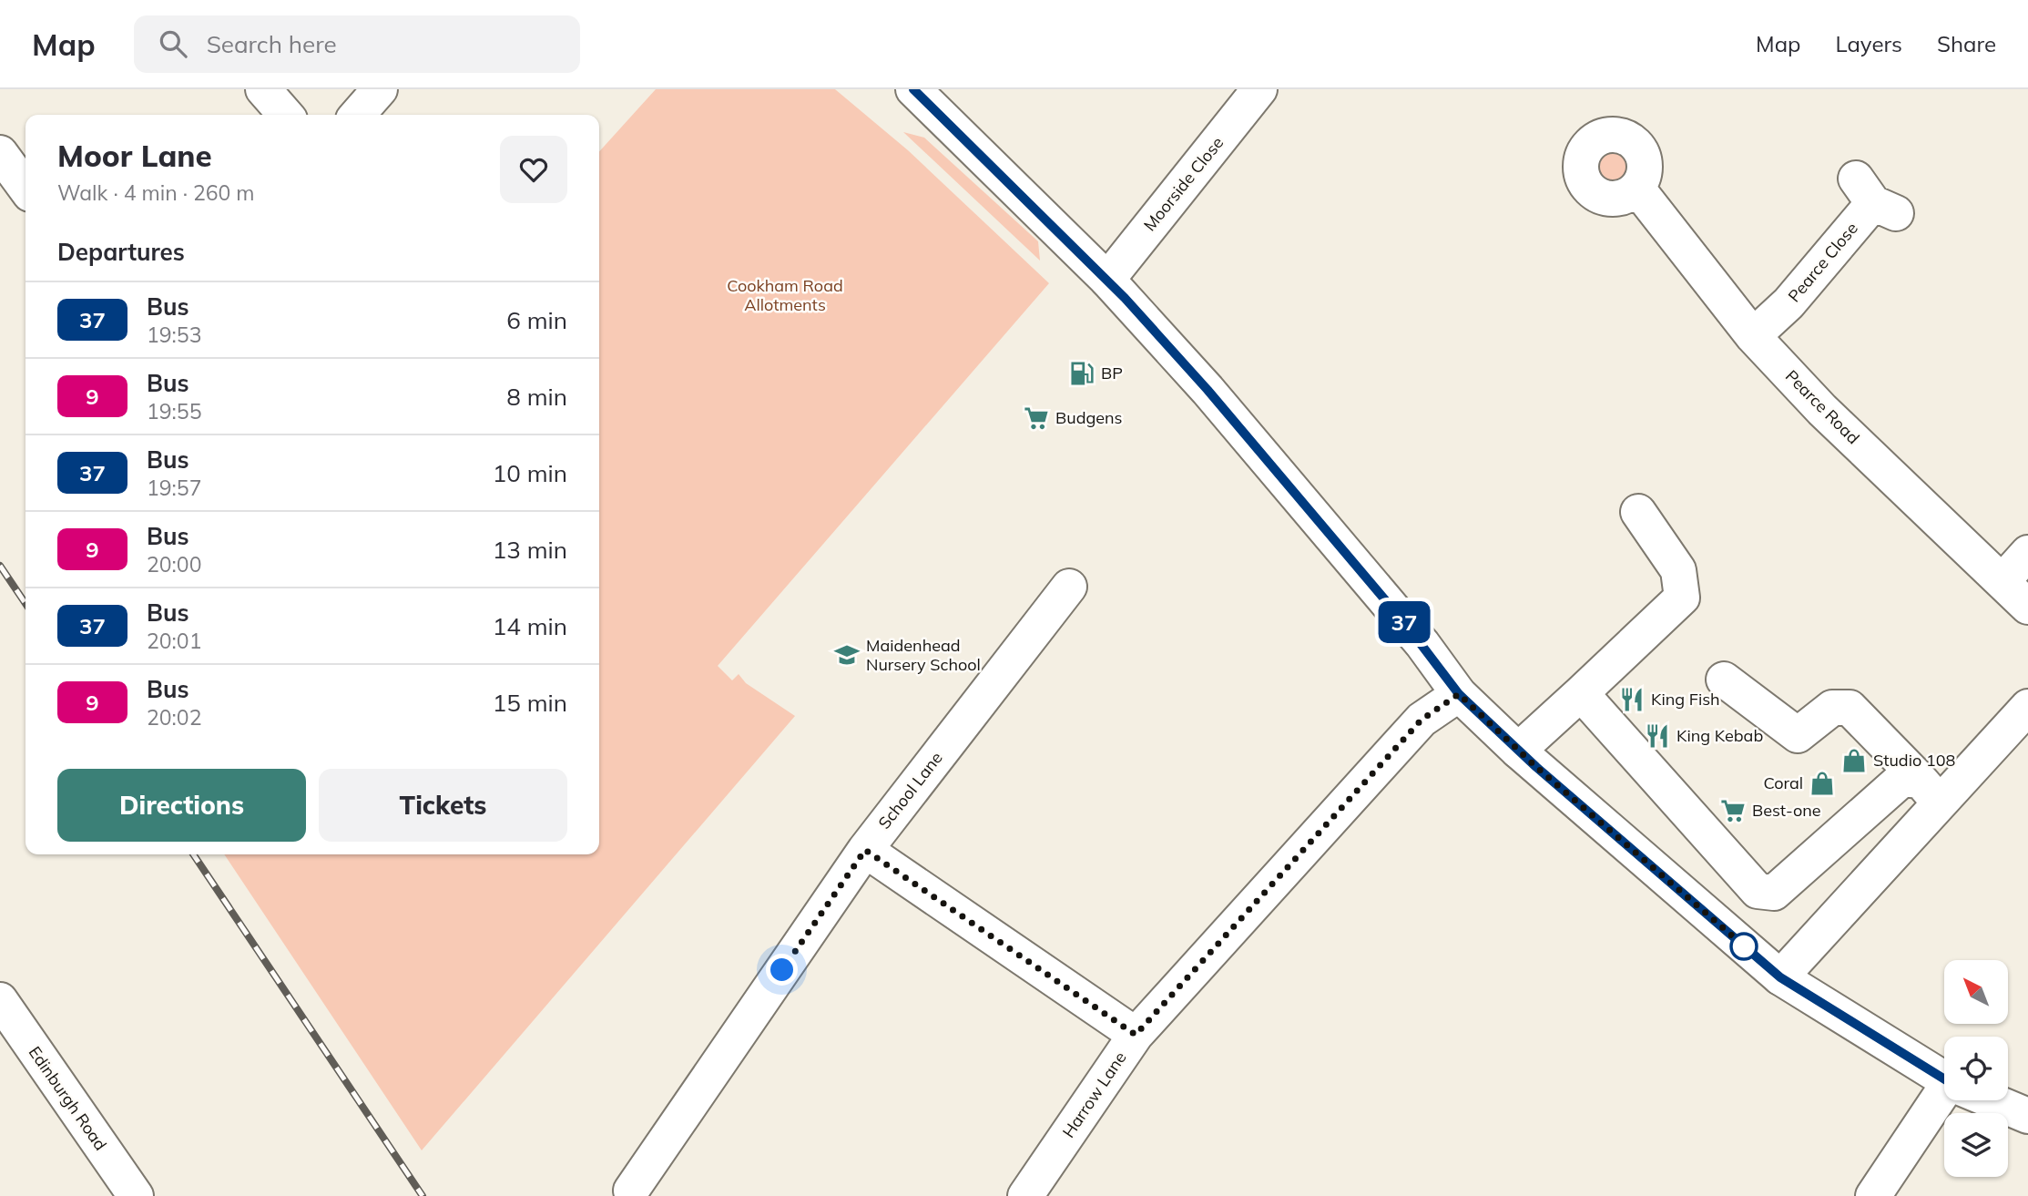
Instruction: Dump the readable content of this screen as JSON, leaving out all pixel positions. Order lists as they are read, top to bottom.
{
  "streets": {
    "street": [
      "Moorside Close",
      "Pearce Close",
      "Pearce Road",
      "School Lane",
      "Harrow Lane",
      "Edinburgh Road"
    ]
  },
  "crossings": [
    ["Pearce Close", "Pearce Road"]
  ],
  "parks": ["Cookham Road Allotments"],
  "places": {
    "fuel station": ["BP"],
    "supermarket": ["Budgens", "Best-one"],
    "school or university": ["Maidenhead Nursery School"],
    "restaurant": ["King Fish", "King Kebab"],
    "shop": ["Studio 108", "Coral"]
  },
  "lines": ["bus line 37"],
  "north": "top left",
  "page": {
    "header": "Map",
    "search": "Search here",
    "nav": ["Map", "Layers", "Share"],
    "on_map": "37",
    "heading": [
      ["Moor Lane", "Walk · 4 min · 260 m"],
      "Departures"
    ],
    "list": [
      {
        "mark": "37",
        "name": "Bus",
        "note": "19:53",
        "value": "6 min"
      },
      {
        "mark": "9",
        "name": "Bus",
        "note": "19:55",
        "value": "8 min"
      },
      {
        "mark": "37",
        "name": "Bus",
        "note": "19:57",
        "value": "10 min"
      },
      {
        "mark": "9",
        "name": "Bus",
        "note": "20:00",
        "value": "13 min"
      },
      {
        "mark": "37",
        "name": "Bus",
        "note": "20:01",
        "value": "14 min"
      },
      {
        "mark": "9",
        "name": "Bus",
        "note": "20:02",
        "value": "15 min"
      }
    ],
    "buttons": ["Directions", "Tickets"]
  }
}
